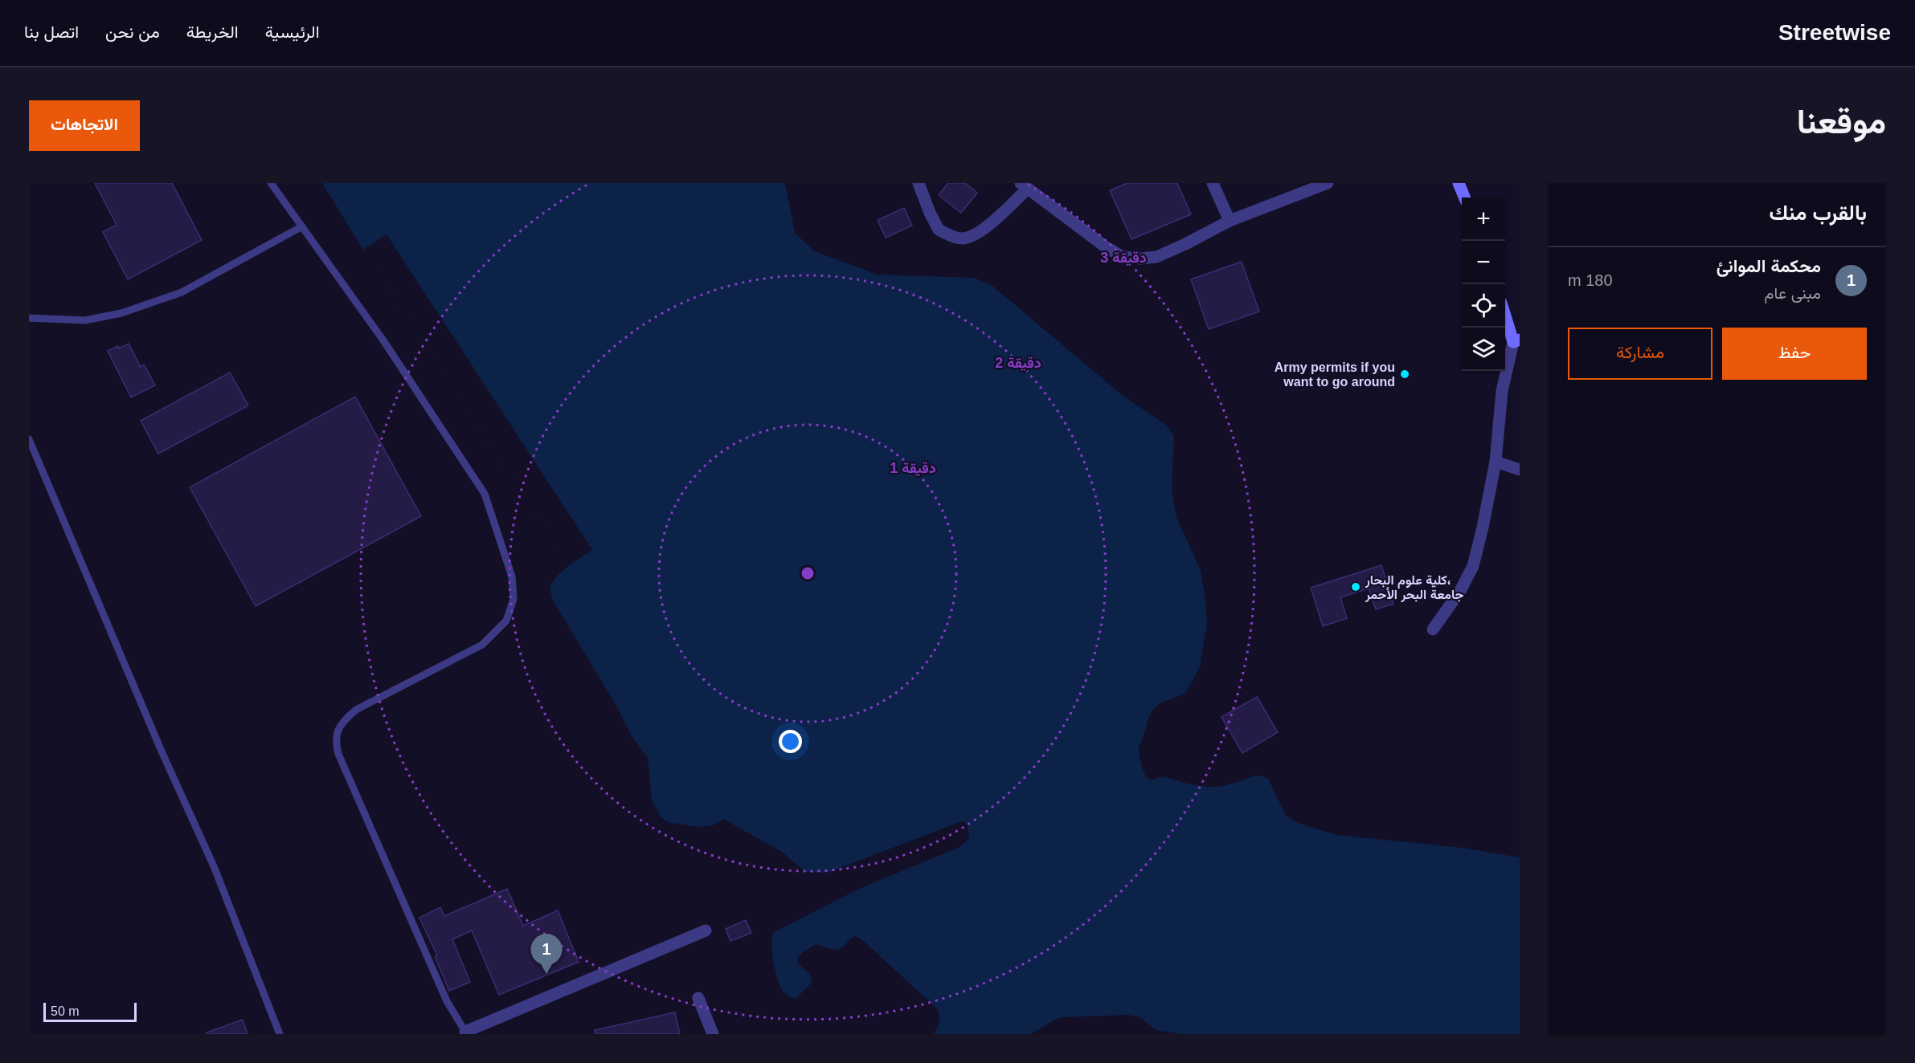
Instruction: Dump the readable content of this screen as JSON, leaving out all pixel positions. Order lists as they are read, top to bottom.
{
  "places": ["Army permits if you want to go around", "كلية علوم البحار، جامعة البحر الأحمر"],
  "scale_bar": "50 m",
  "page": {
    "header": "Streetwise",
    "nav": [
      "الرئيسية",
      "الخريطة",
      "من نحن",
      "اتصل بنا"
    ],
    "title": "موقعنا",
    "buttons": [
      "الاتجاهات",
      ["حفظ", "مشاركة"]
    ],
    "heading": "بالقرب منك",
    "map_buttons": ["+", "−"],
    "list": [
      {
        "mark": "1",
        "name": "محكمة الموانئ",
        "note": "مبنى عام",
        "value": "180 m"
      }
    ],
    "pins": "1",
    "scale": "50 m"
  },
  "rings": ["3 دقيقة", "2 دقيقة", "1 دقيقة"]
}
